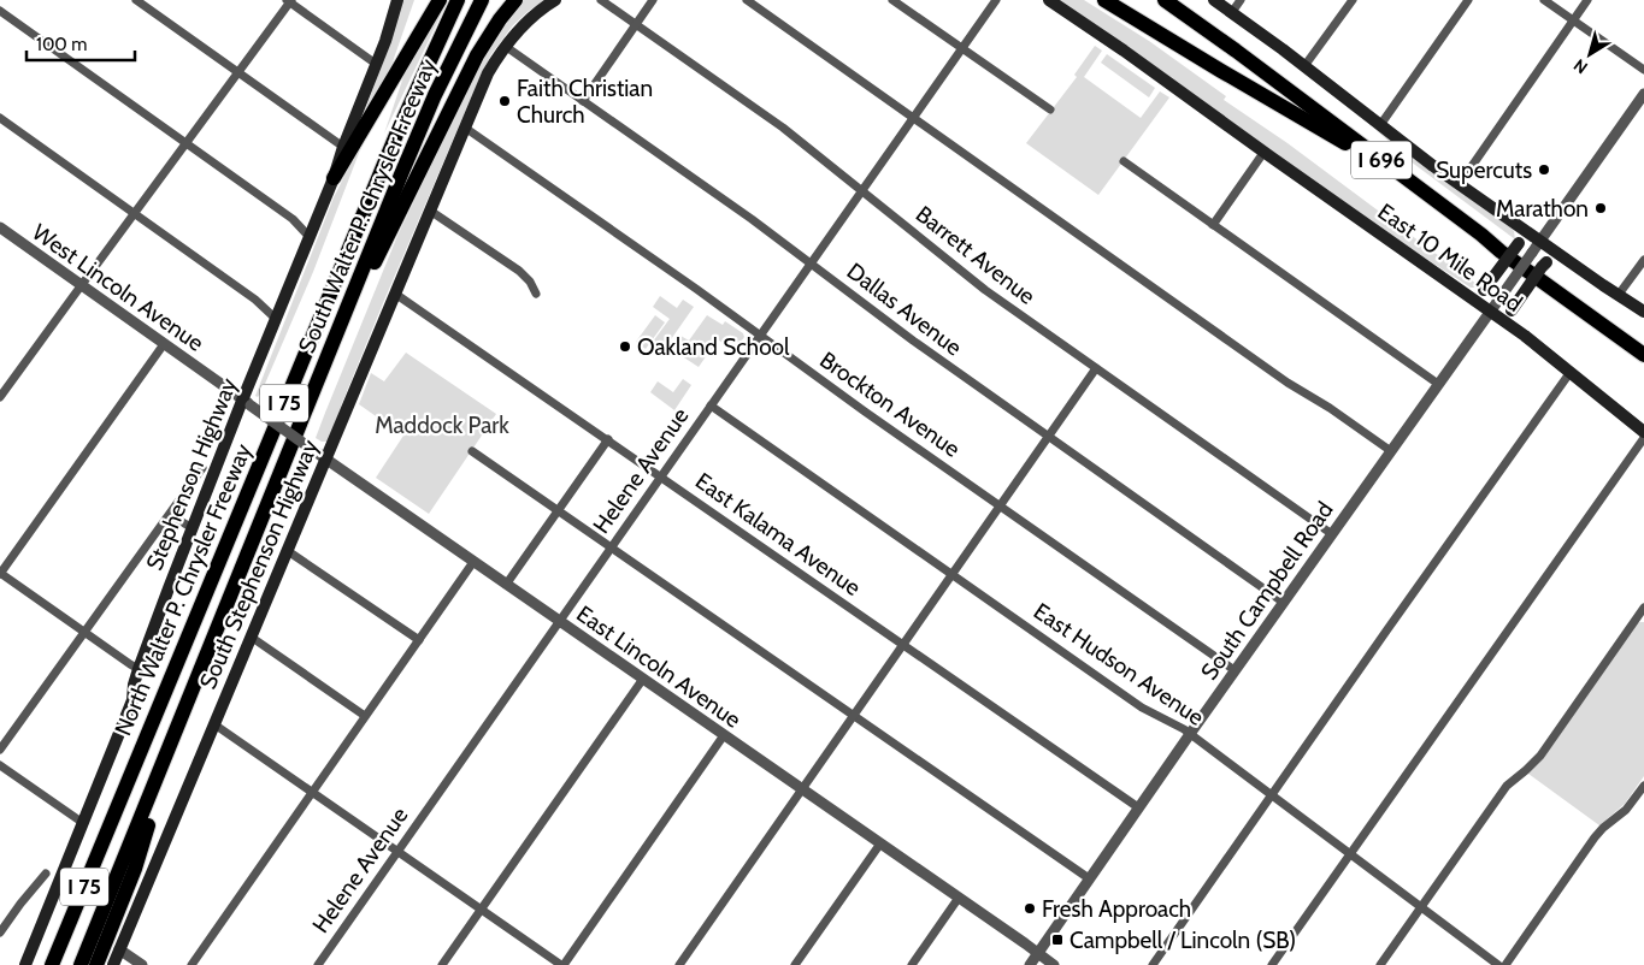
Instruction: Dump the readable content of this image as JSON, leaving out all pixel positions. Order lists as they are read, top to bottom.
{
  "streets": {
    "highway": [
      "I 696",
      "South Walter P. Chrysler Freeway",
      "I 75",
      "North Walter P. Chrysler Freeway"
    ],
    "main road": ["East 10 Mile Road", "Stephenson Highway", "South Stephenson Highway"],
    "street": [
      "Barrett Avenue",
      "West Lincoln Avenue",
      "Dallas Avenue",
      "Brockton Avenue",
      "Helene Avenue",
      "East Kalama Avenue",
      "South Campbell Road",
      "East Hudson Avenue",
      "East Lincoln Avenue"
    ]
  },
  "crossings": [
    ["Barrett Avenue", "Helene Avenue"],
    ["Barrett Avenue", "South Campbell Road"],
    ["East 10 Mile Road", "South Campbell Road"],
    ["West Lincoln Avenue", "Stephenson Highway"],
    ["West Lincoln Avenue", "East Lincoln Avenue"],
    ["Dallas Avenue", "Helene Avenue"],
    ["Dallas Avenue", "South Stephenson Highway"],
    ["Dallas Avenue", "South Campbell Road"],
    ["Brockton Avenue", "Helene Avenue"],
    ["Brockton Avenue", "South Stephenson Highway"],
    ["Brockton Avenue", "South Campbell Road"],
    ["Helene Avenue", "East Kalama Avenue"],
    ["Helene Avenue", "East Hudson Avenue"],
    ["Helene Avenue", "East Lincoln Avenue"],
    ["Stephenson Highway", "East Lincoln Avenue"],
    ["East Kalama Avenue", "South Stephenson Highway"],
    ["East Kalama Avenue", "South Campbell Road"],
    ["South Stephenson Highway", "East Lincoln Avenue"],
    ["South Campbell Road", "East Hudson Avenue"],
    ["South Campbell Road", "East Lincoln Avenue"]
  ],
  "parks": ["Maddock Park"],
  "places": {
    "other": [
      "Faith Christian Church",
      "Supercuts",
      "Marathon",
      "Oakland School",
      "Fresh Approach"
    ],
    "transit": ["Campbell / Lincoln (SB)"]
  },
  "scale_bar": "100 m",
  "north": "bottom left"
}
